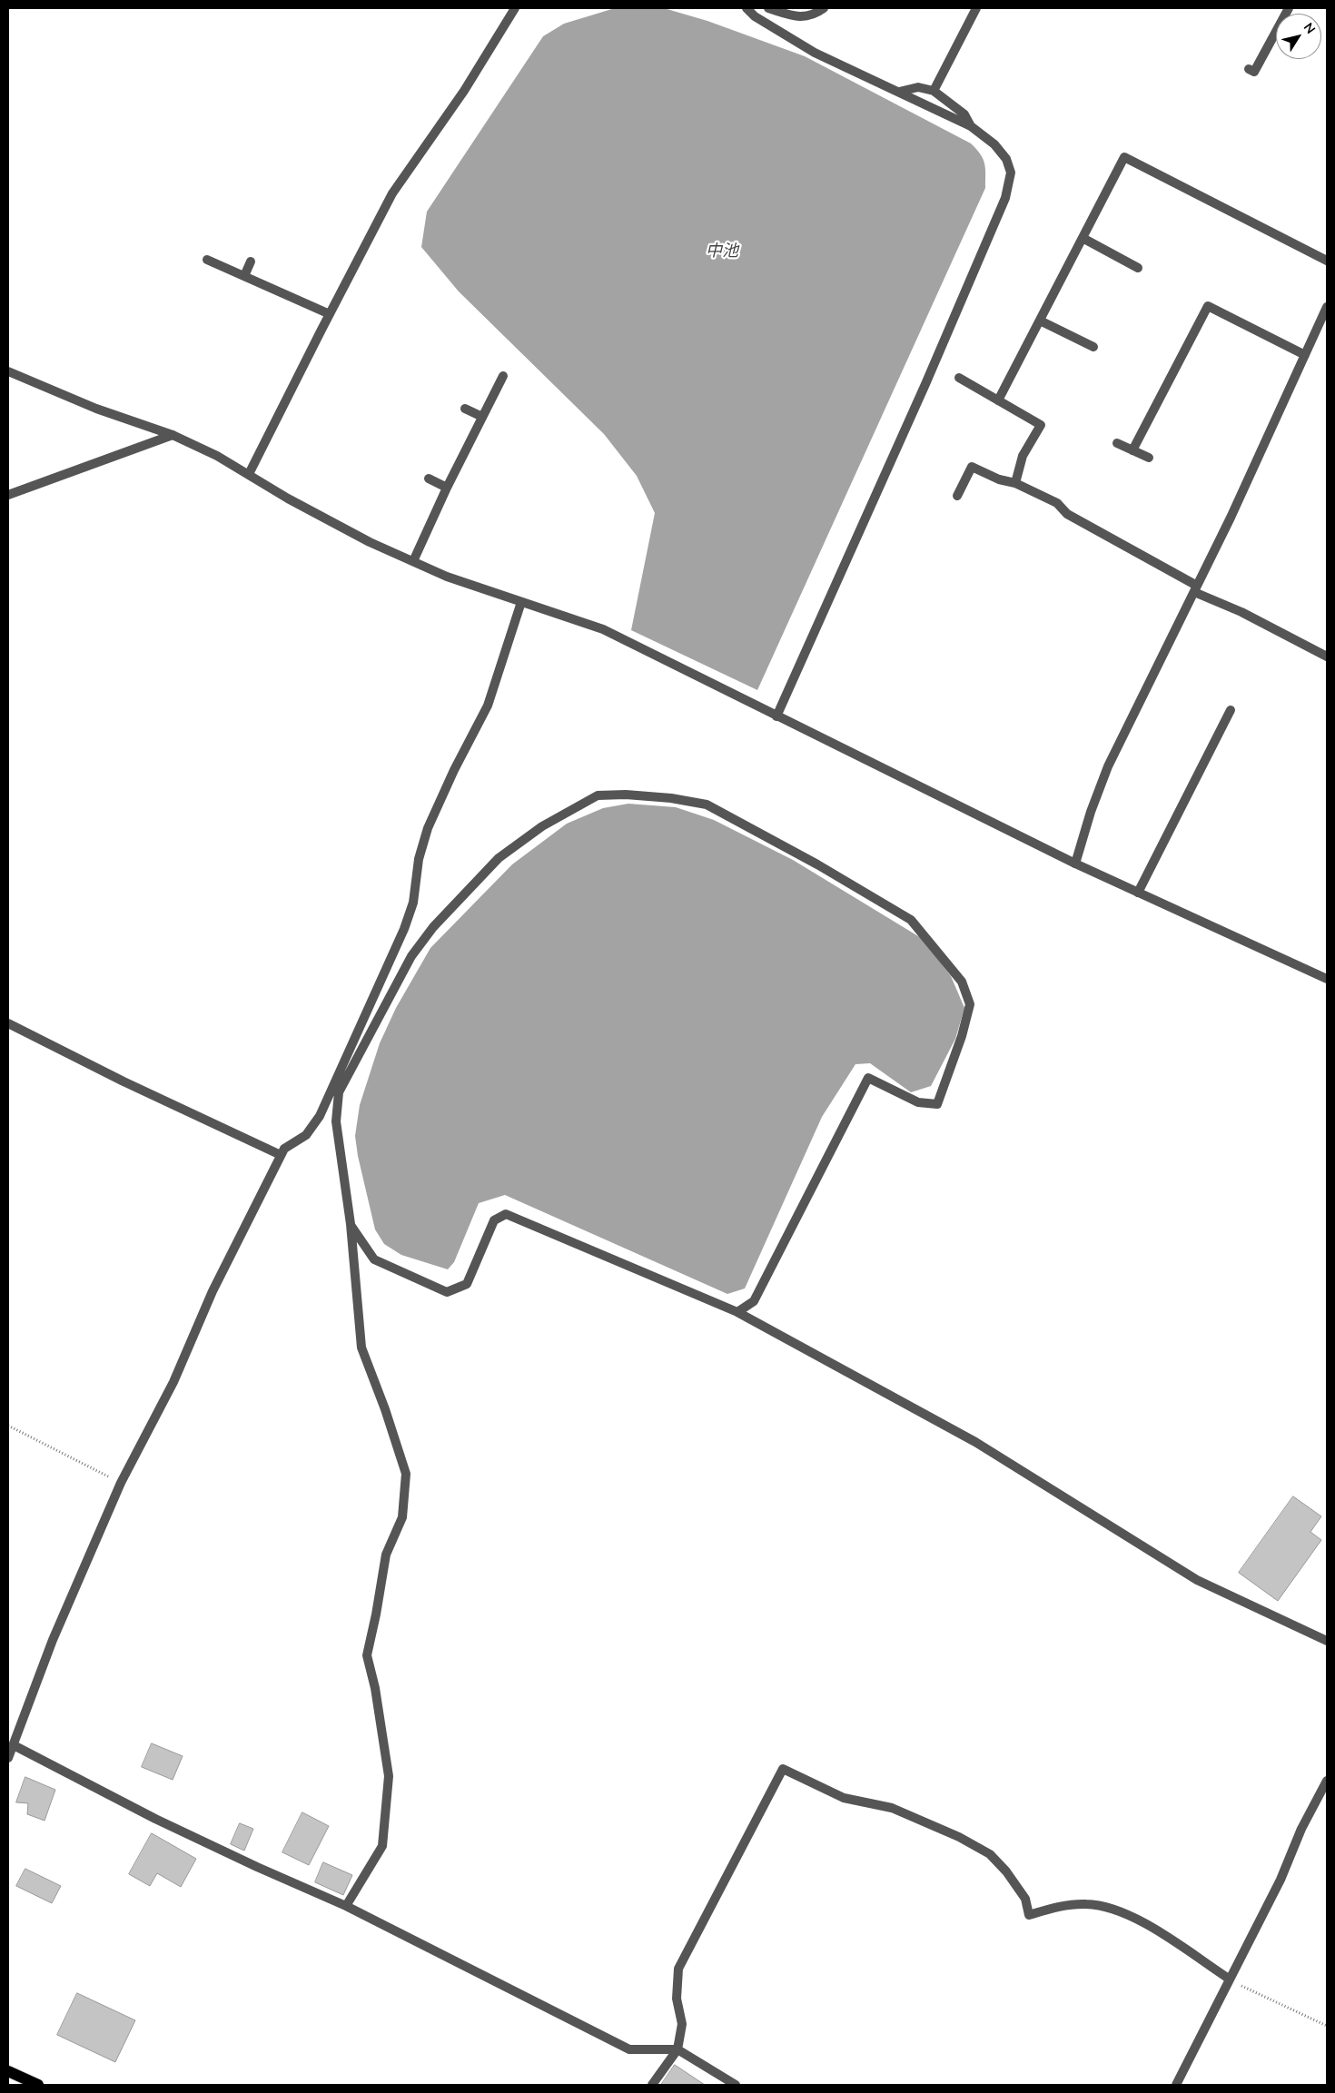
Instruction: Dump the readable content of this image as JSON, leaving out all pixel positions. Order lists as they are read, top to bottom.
{
  "water": ["中池"],
  "north": "top right"
}
